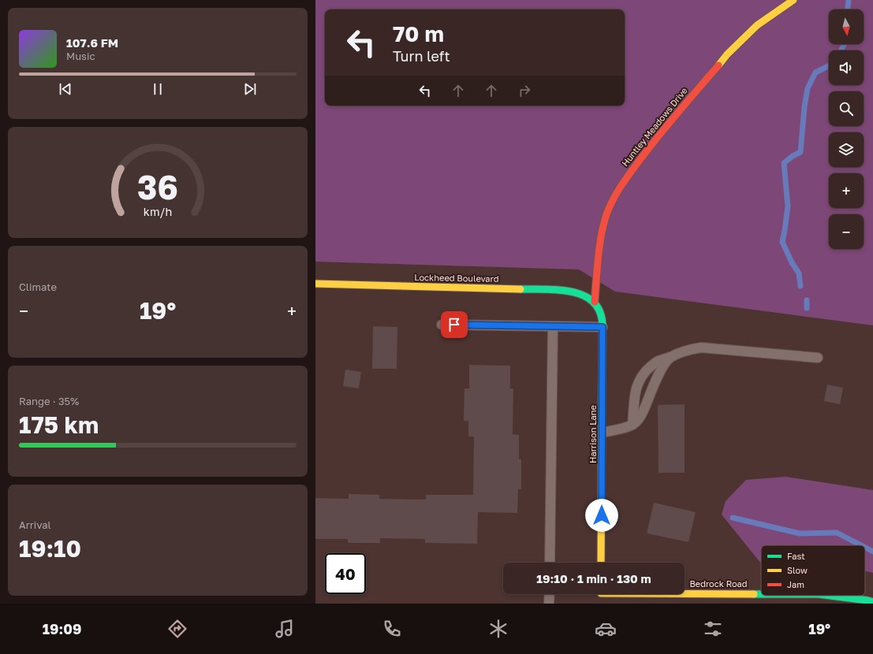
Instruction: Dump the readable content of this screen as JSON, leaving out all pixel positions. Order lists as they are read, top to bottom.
{
  "streets": {
    "street": [
      "Huntley Meadows Drive",
      "Lockheed Boulevard",
      "Harrison Lane",
      "Bedrock Road"
    ]
  },
  "crossings": [
    ["Huntley Meadows Drive", "Lockheed Boulevard"],
    ["Huntley Meadows Drive", "Harrison Lane"],
    ["Lockheed Boulevard", "Harrison Lane"]
  ],
  "legend": ["Fast", "Slow", "Jam"],
  "north": "bottom",
  "page": {
    "map_buttons": ["+", "−"],
    "turn": ["70 m", "Turn left"],
    "song": ["107.6 FM", "Music"],
    "tile": [
      "Climate",
      ["Range · 35%", "175 km"],
      ["Arrival", "19:10"]
    ],
    "heat": ["−", "19°", "+"],
    "limit": "40",
    "trip": "19:10 · 1 min · 130 m",
    "tabs": ["19:09", "19°"],
    "gauge": ["36", "km/h"]
  }
}
